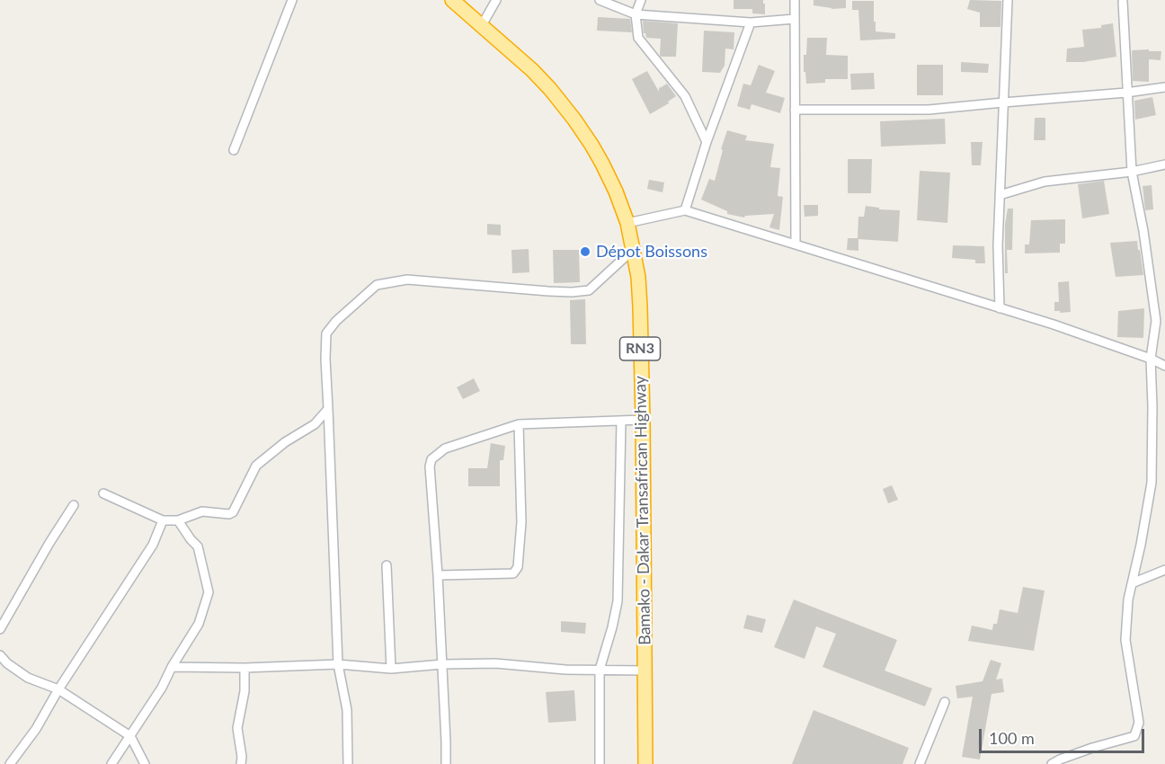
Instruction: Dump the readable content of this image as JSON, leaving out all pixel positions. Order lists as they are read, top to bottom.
{
  "streets": {
    "highway": ["RN3", "Bamako - Dakar Transafrican Highway"]
  },
  "places": ["Dépot Boissons"],
  "scale_bar": "100 m"
}
